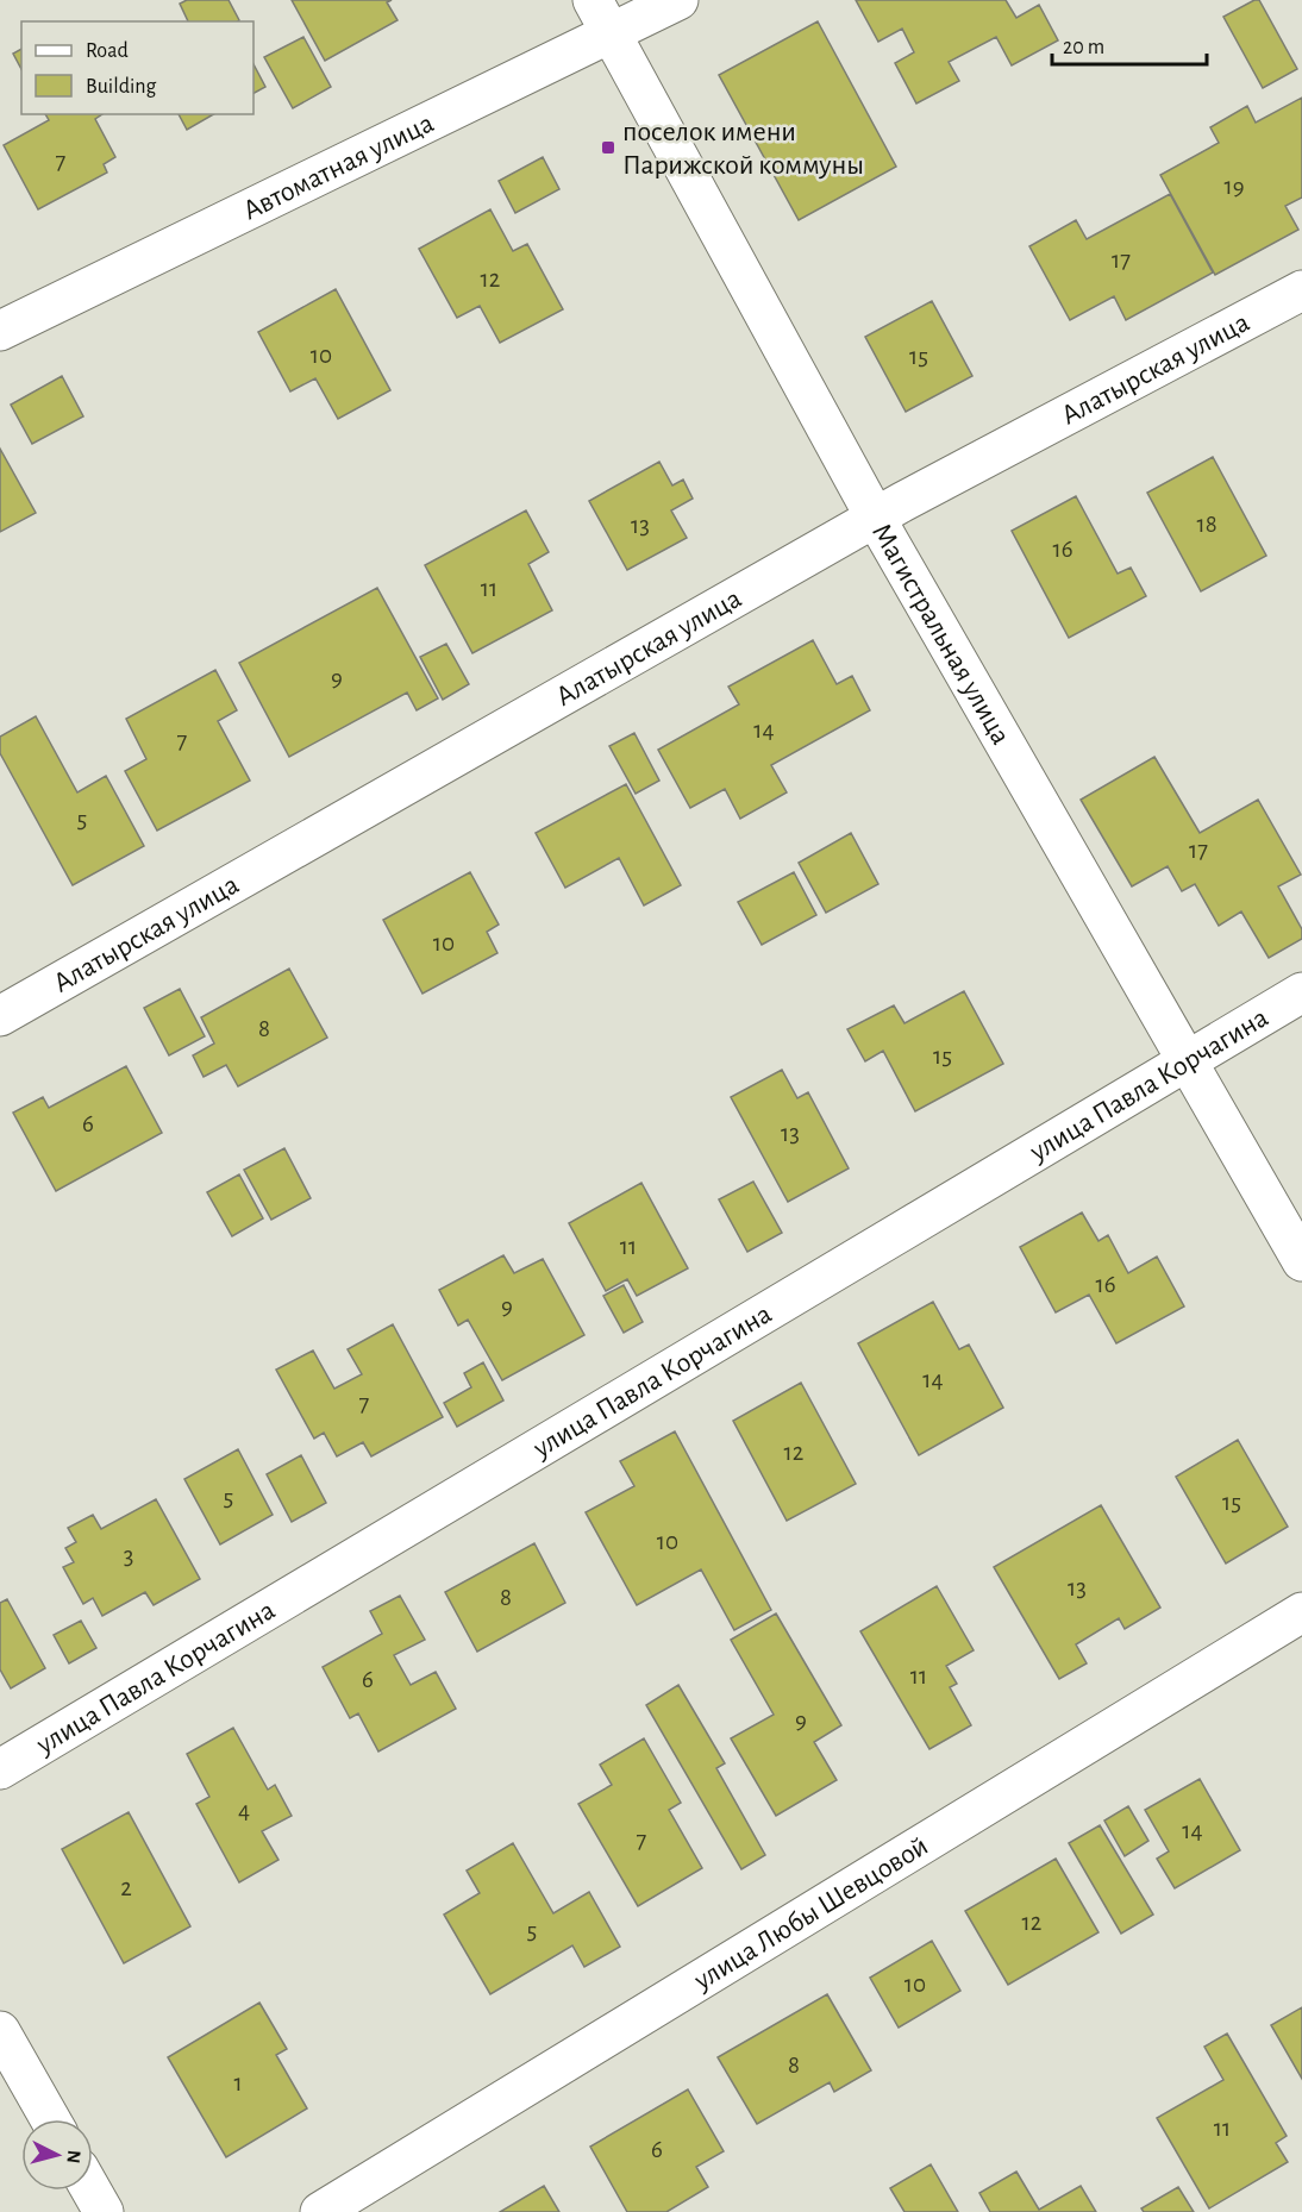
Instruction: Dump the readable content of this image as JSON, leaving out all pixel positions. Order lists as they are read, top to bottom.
{
  "streets": {
    "street": [
      "Автоматная улица",
      "Алатырская улица",
      "Магистральная улица",
      "улица Павла Корчагина",
      "улица Любы Шевцовой"
    ]
  },
  "crossings": [
    ["Автоматная улица", "Магистральная улица"],
    ["Алатырская улица", "Магистральная улица"],
    ["Магистральная улица", "улица Павла Корчагина"]
  ],
  "places": {
    "transit": ["поселок имени Парижской коммуны"]
  },
  "house_numbers": [
    "7",
    "19",
    "17",
    "12",
    "10",
    "15",
    "18",
    "13",
    "16",
    "11",
    "9",
    "14",
    "7",
    "5",
    "17",
    "10",
    "8",
    "15",
    "6",
    "13",
    "11",
    "16",
    "9",
    "14",
    "7",
    "12",
    "5",
    "15",
    "10",
    "3",
    "13",
    "8",
    "11",
    "6",
    "9",
    "4",
    "14",
    "7",
    "2",
    "12",
    "5",
    "10",
    "8",
    "1",
    "11",
    "6"
  ],
  "legend": ["Road", "Building"],
  "scale_bar": "20 m",
  "north": "right"
}
